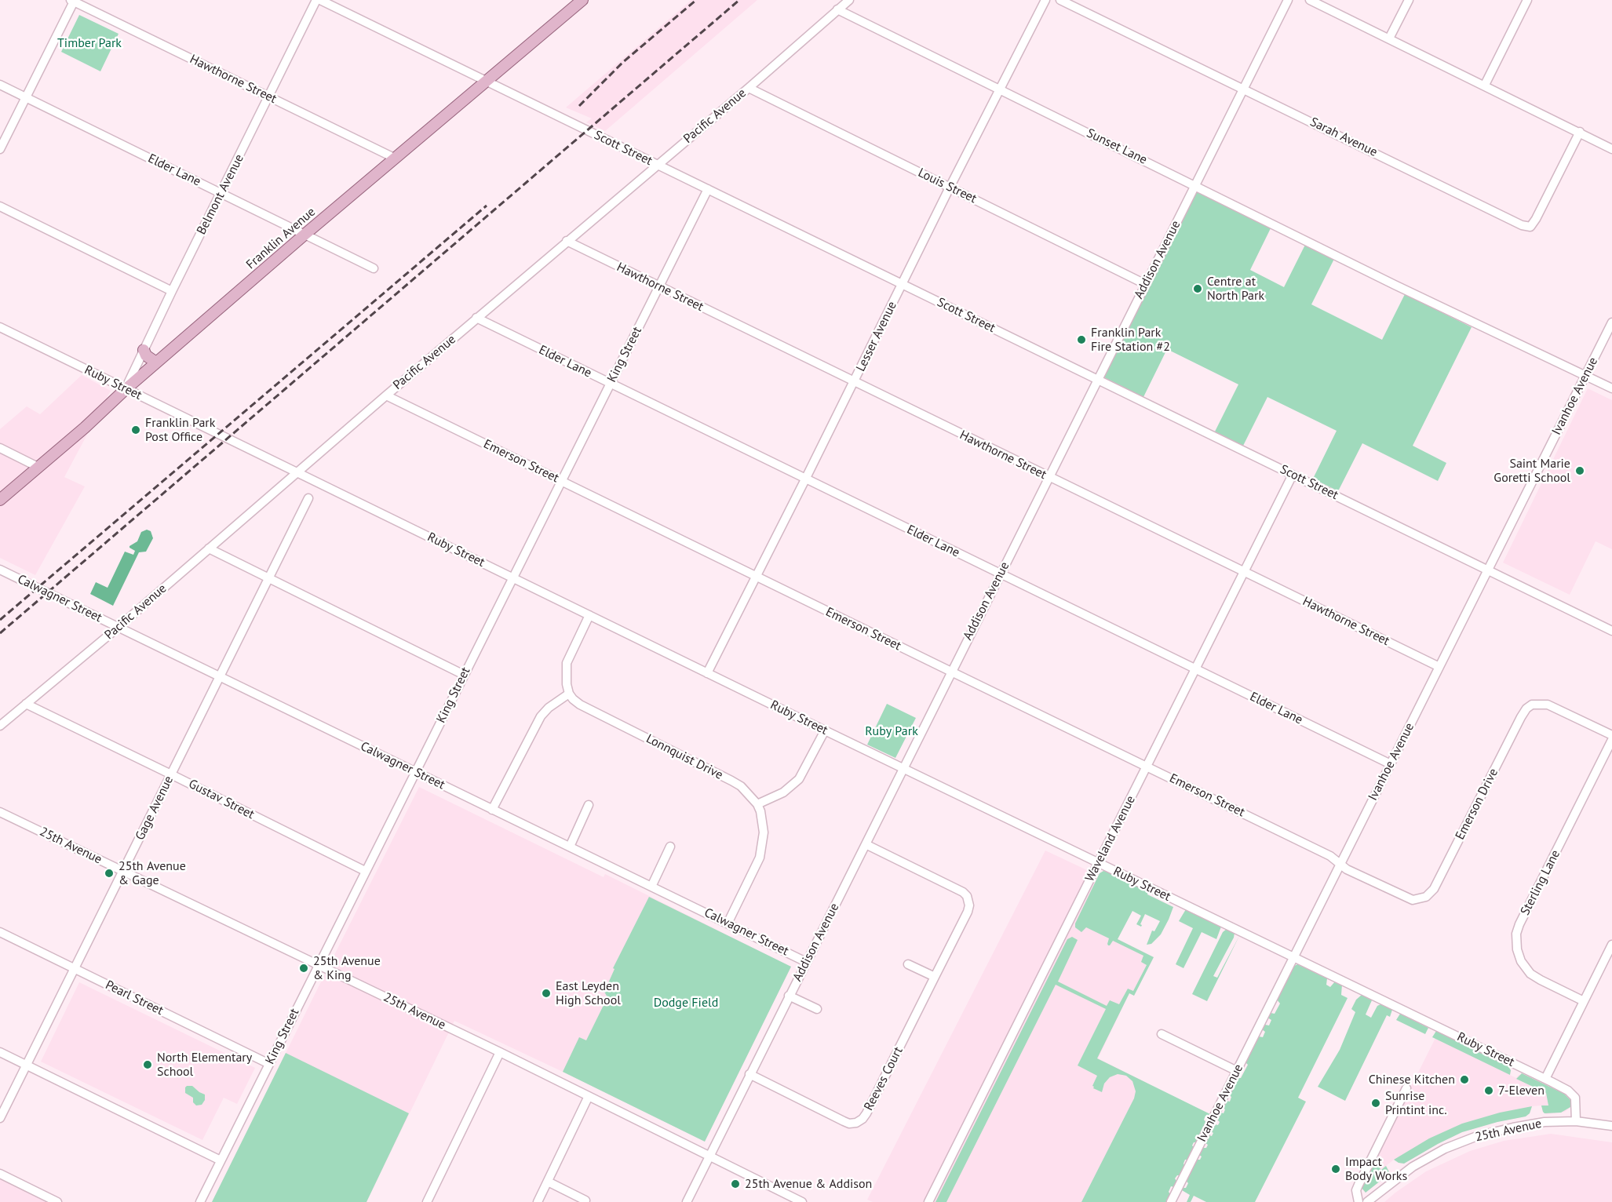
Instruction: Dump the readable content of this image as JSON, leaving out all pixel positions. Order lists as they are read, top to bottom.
{
  "streets": {
    "main road": ["Franklin Avenue"],
    "street": [
      "Hawthorne Street",
      "Pacific Avenue",
      "Sarah Avenue",
      "Sunset Lane",
      "Scott Street",
      "Elder Lane",
      "Louis Street",
      "Belmont Avenue",
      "Addison Avenue",
      "Lesser Avenue",
      "King Street",
      "Ruby Street",
      "Ivanhoe Avenue",
      "Emerson Street",
      "Calwagner Street",
      "Lonnquist Drive",
      "Gustav Street",
      "Emerson Drive",
      "Gage Avenue",
      "Waveland Avenue",
      "25th Avenue",
      "Sterling Lane",
      "Pearl Street",
      "Reeves Court"
    ]
  },
  "crossings": [
    ["Hawthorne Street", "Pacific Avenue"],
    ["Hawthorne Street", "Belmont Avenue"],
    ["Hawthorne Street", "Franklin Avenue"],
    ["Hawthorne Street", "Addison Avenue"],
    ["Hawthorne Street", "Lesser Avenue"],
    ["Hawthorne Street", "King Street"],
    ["Hawthorne Street", "Ivanhoe Avenue"],
    ["Hawthorne Street", "Waveland Avenue"],
    ["Pacific Avenue", "Sunset Lane"],
    ["Pacific Avenue", "Scott Street"],
    ["Pacific Avenue", "Elder Lane"],
    ["Pacific Avenue", "Louis Street"],
    ["Pacific Avenue", "Ruby Street"],
    ["Pacific Avenue", "Emerson Street"],
    ["Pacific Avenue", "Calwagner Street"],
    ["Pacific Avenue", "Gustav Street"],
    ["Sarah Avenue", "Addison Avenue"],
    ["Sunset Lane", "Addison Avenue"],
    ["Sunset Lane", "Lesser Avenue"],
    ["Sunset Lane", "Ivanhoe Avenue"],
    ["Scott Street", "Franklin Avenue"],
    ["Scott Street", "Addison Avenue"],
    ["Scott Street", "Lesser Avenue"],
    ["Scott Street", "King Street"],
    ["Scott Street", "Ivanhoe Avenue"],
    ["Scott Street", "Waveland Avenue"],
    ["Elder Lane", "Belmont Avenue"],
    ["Elder Lane", "Franklin Avenue"],
    ["Elder Lane", "Addison Avenue"],
    ["Elder Lane", "Lesser Avenue"],
    ["Elder Lane", "King Street"],
    ["Elder Lane", "Ivanhoe Avenue"],
    ["Elder Lane", "Waveland Avenue"],
    ["Louis Street", "Addison Avenue"],
    ["Louis Street", "Lesser Avenue"],
    ["Belmont Avenue", "Franklin Avenue"],
    ["Belmont Avenue", "Ruby Street"],
    ["Franklin Avenue", "Ruby Street"],
    ["Addison Avenue", "Ruby Street"],
    ["Addison Avenue", "Emerson Street"],
    ["Addison Avenue", "Calwagner Street"],
    ["Addison Avenue", "25th Avenue"],
    ["Addison Avenue", "Reeves Court"],
    ["Lesser Avenue", "Ruby Street"],
    ["Lesser Avenue", "Emerson Street"],
    ["King Street", "Ruby Street"],
    ["King Street", "Emerson Street"],
    ["King Street", "Calwagner Street"],
    ["King Street", "Gustav Street"],
    ["King Street", "25th Avenue"],
    ["King Street", "Pearl Street"],
    ["Ruby Street", "Ivanhoe Avenue"],
    ["Ruby Street", "Waveland Avenue"],
    ["Ruby Street", "25th Avenue"],
    ["Ivanhoe Avenue", "Emerson Street"],
    ["Ivanhoe Avenue", "Emerson Drive"],
    ["Emerson Street", "Emerson Drive"],
    ["Emerson Street", "Waveland Avenue"],
    ["Calwagner Street", "Lonnquist Drive"],
    ["Calwagner Street", "Gage Avenue"],
    ["Gustav Street", "Gage Avenue"],
    ["Gage Avenue", "25th Avenue"],
    ["Gage Avenue", "Pearl Street"]
  ],
  "parks": ["Timber Park", "Ruby Park", "Dodge Field"],
  "places": [
    "Centre at North Park",
    "Franklin Park Fire Station #2",
    "Franklin Park Post Office",
    "Saint Marie Goretti School",
    "25th Avenue & Gage",
    "25th Avenue & King",
    "East Leyden High School",
    "North Elementary School",
    "Chinese Kitchen",
    "7-Eleven",
    "Sunrise Printint inc.",
    "Impact Body Works",
    "25th Avenue & Addison"
  ]
}
